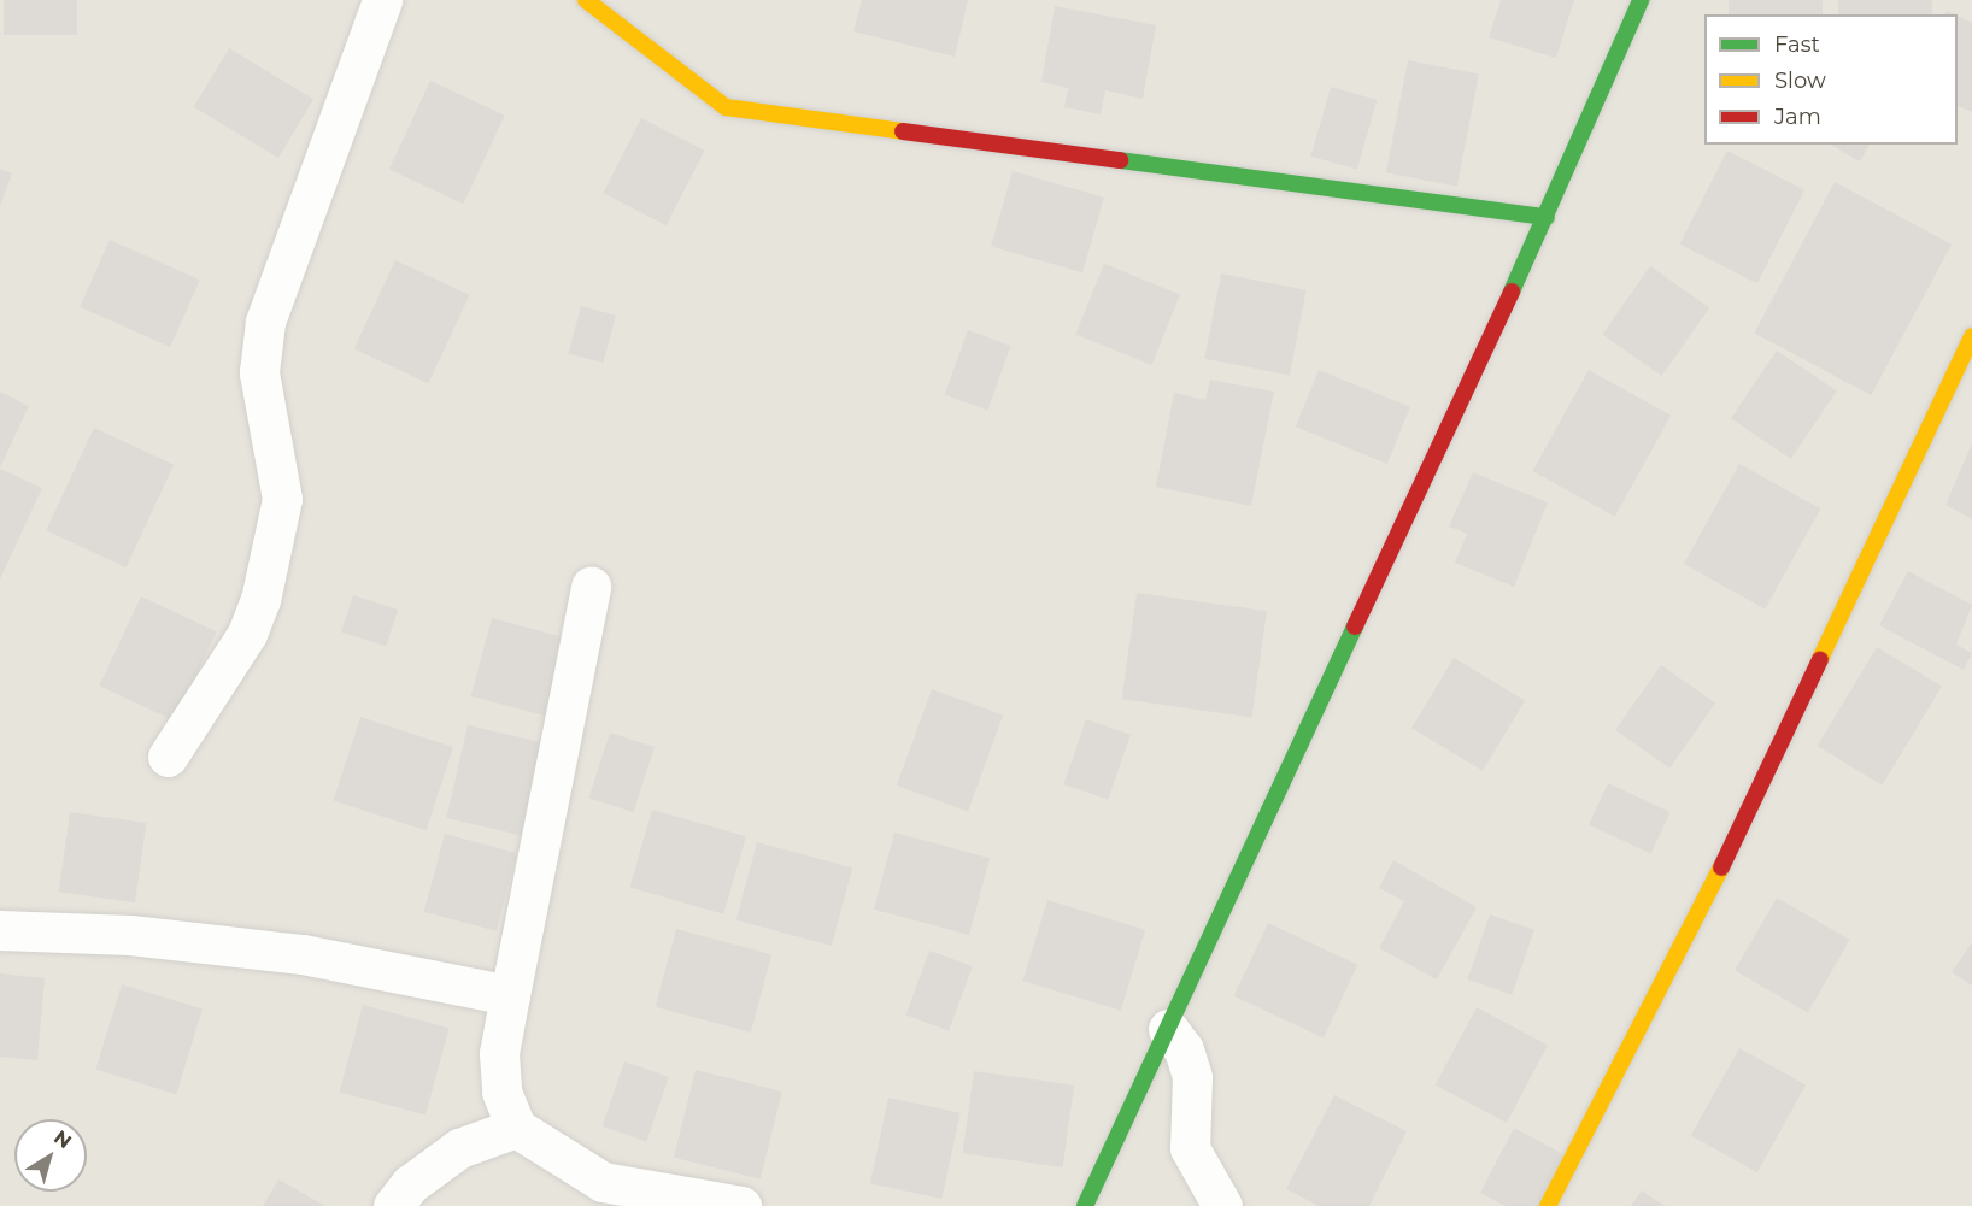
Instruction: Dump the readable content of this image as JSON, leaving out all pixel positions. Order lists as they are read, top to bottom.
{
  "legend": ["Fast", "Slow", "Jam"],
  "north": "top right"
}
